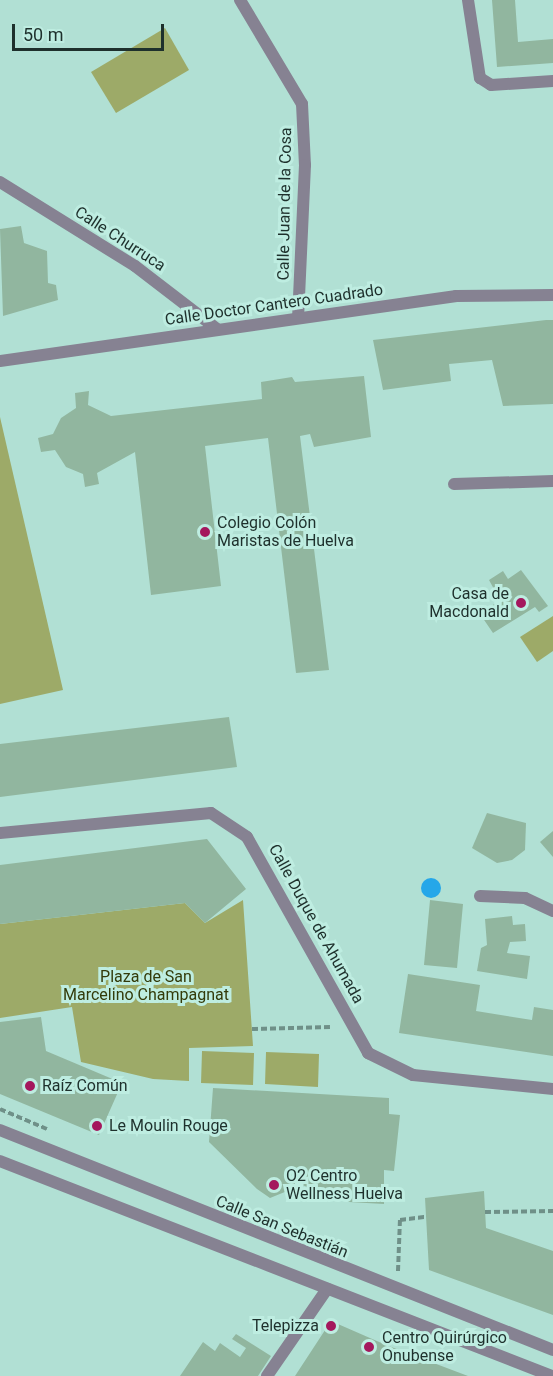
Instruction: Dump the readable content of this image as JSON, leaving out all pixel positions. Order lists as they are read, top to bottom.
{
  "streets": {
    "street": [
      "Calle Juan de la Cosa",
      "Calle Churruca",
      "Calle Doctor Cantero Cuadrado",
      "Calle Duque de Ahumada",
      "Calle San Sebastián"
    ]
  },
  "crossings": [
    ["Calle Juan de la Cosa", "Calle Doctor Cantero Cuadrado"],
    ["Calle Churruca", "Calle Doctor Cantero Cuadrado"]
  ],
  "parks": ["Plaza de San Marcelino Champagnat"],
  "places": [
    "Colegio Colón Maristas de Huelva",
    "Casa de Macdonald",
    "Raíz Común",
    "Le Moulin Rouge",
    "O2 Centro Wellness Huelva",
    "Telepizza",
    "Centro Quirúrgico Onubense"
  ],
  "scale_bar": "50 m"
}
